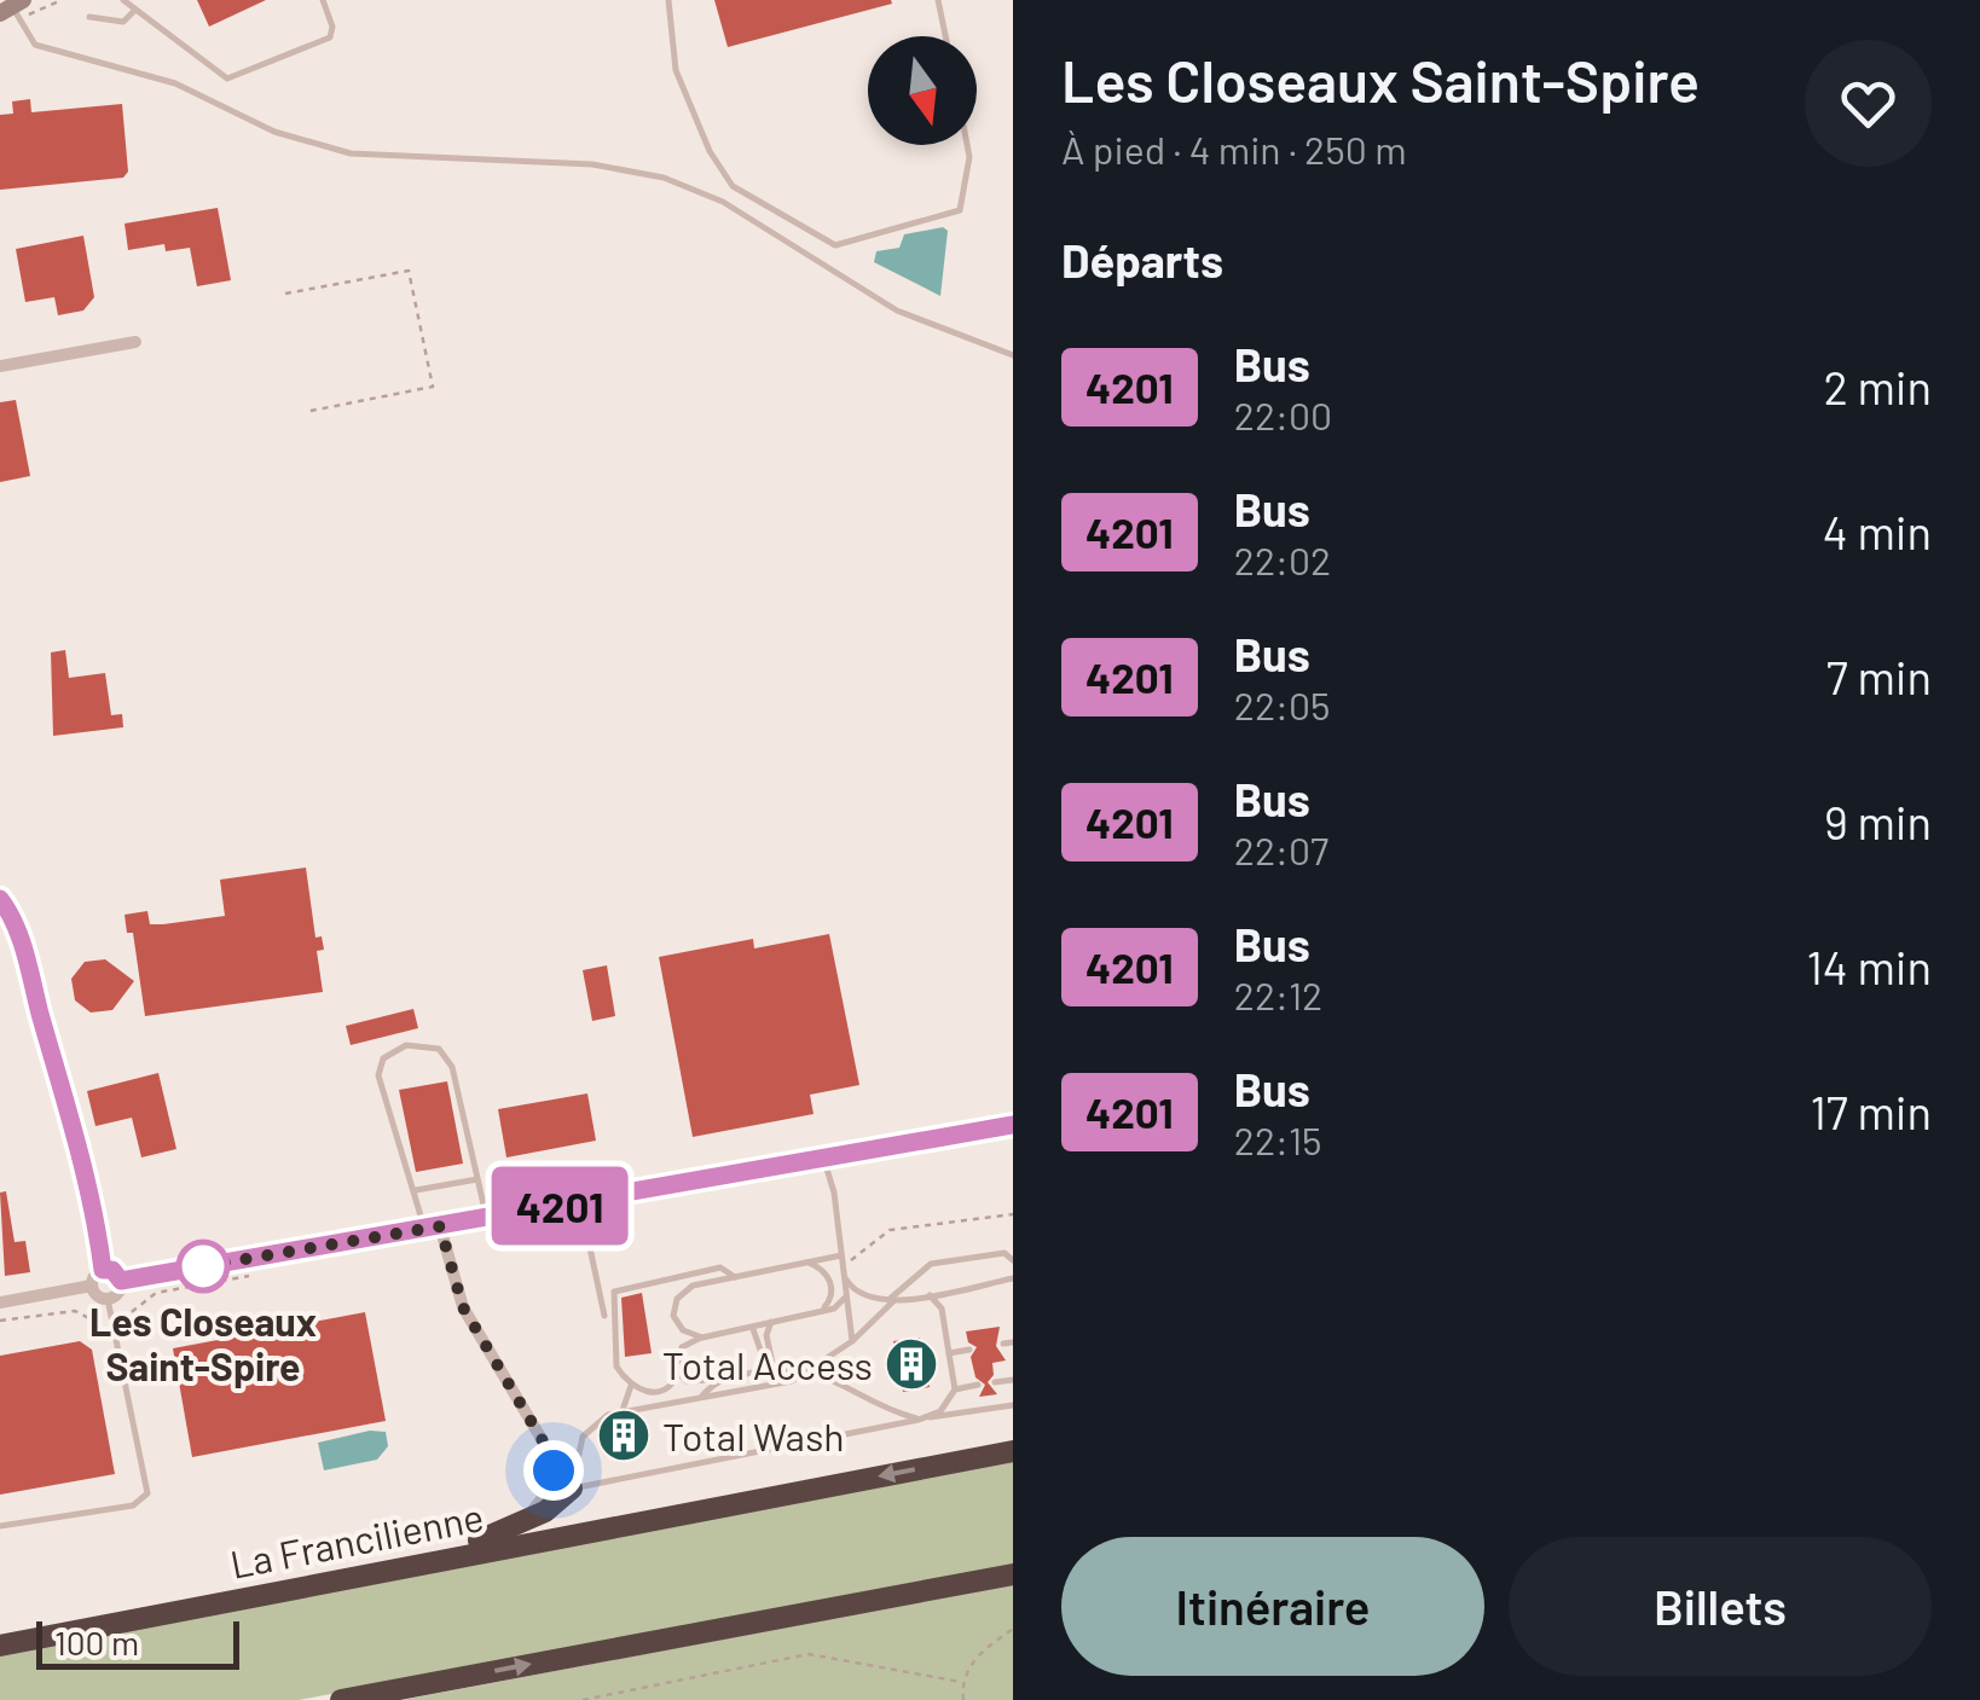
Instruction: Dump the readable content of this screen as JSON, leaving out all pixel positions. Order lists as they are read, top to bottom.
{
  "streets": {
    "highway": ["La Francilienne"]
  },
  "places": {
    "other": ["Les Closeaux Saint-Spire"],
    "building": ["Total Access", "Total Wash"]
  },
  "lines": ["bus line 4201"],
  "scale_bar": "100 m",
  "north": "bottom",
  "page": {
    "on_map": "4201",
    "heading": [
      ["Les Closeaux Saint-Spire", "À pied · 4 min · 250 m"],
      "Départs"
    ],
    "list": [
      {
        "mark": "4201",
        "name": "Bus",
        "note": "22:00",
        "value": "2 min"
      },
      {
        "mark": "4201",
        "name": "Bus",
        "note": "22:02",
        "value": "4 min"
      },
      {
        "mark": "4201",
        "name": "Bus",
        "note": "22:05",
        "value": "7 min"
      },
      {
        "mark": "4201",
        "name": "Bus",
        "note": "22:07",
        "value": "9 min"
      },
      {
        "mark": "4201",
        "name": "Bus",
        "note": "22:12",
        "value": "14 min"
      },
      {
        "mark": "4201",
        "name": "Bus",
        "note": "22:15",
        "value": "17 min"
      }
    ],
    "buttons": ["Itinéraire", "Billets"],
    "scale": "100 m"
  }
}
